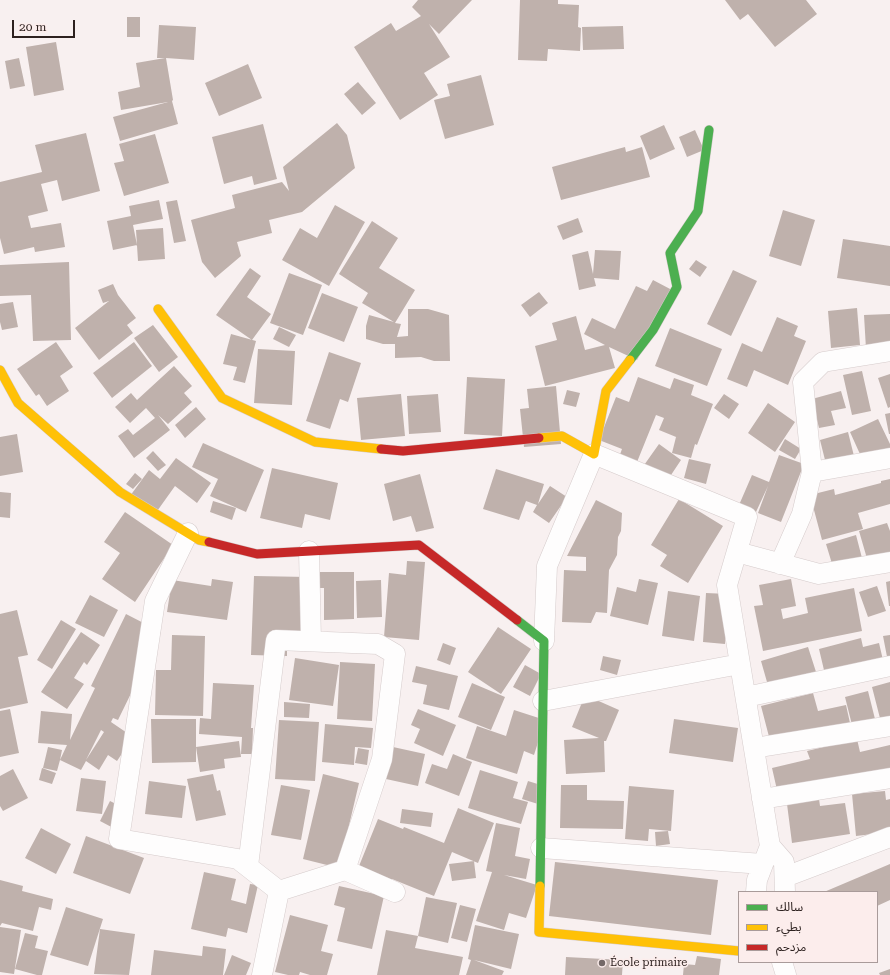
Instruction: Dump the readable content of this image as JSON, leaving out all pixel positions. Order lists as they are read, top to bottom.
{
  "places": ["École primaire"],
  "legend": ["سالك", "بطيء", "مزدحم"],
  "scale_bar": "20 m"
}
